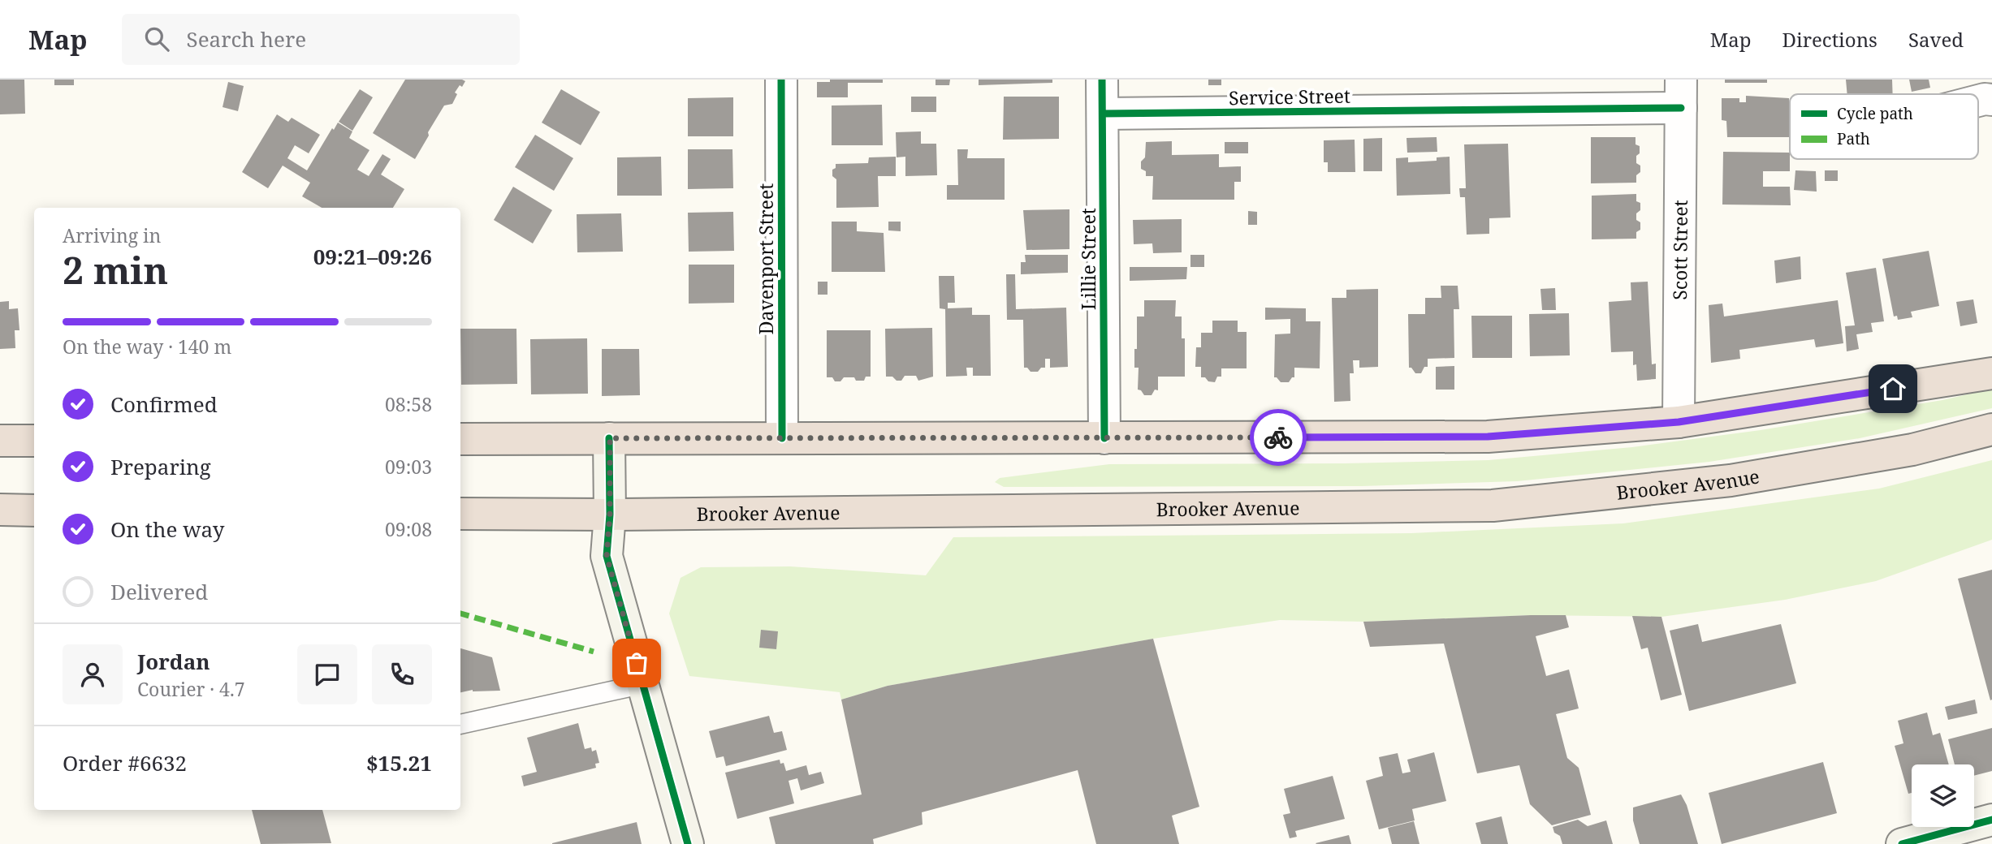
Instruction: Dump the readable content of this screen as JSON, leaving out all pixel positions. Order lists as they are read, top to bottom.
{
  "streets": {
    "highway": ["Brooker Avenue"],
    "street": [
      "Service Street",
      "Scott Street",
      "Davenport Street",
      "Lillie Street"
    ]
  },
  "crossings": [
    ["Service Street", "Scott Street"],
    ["Service Street", "Lillie Street"]
  ],
  "legend": ["Cycle path", "Path"],
  "page": {
    "header": "Map",
    "search": "Search here",
    "nav": ["Map", "Directions", "Saved"],
    "heading": ["2 min", "Arriving in", "09:21–09:26"],
    "panel": [
      "Jordan",
      "Courier · 4.7",
      "Order #6632",
      "$15.21"
    ],
    "bar": "On the way · 140 m",
    "list": [
      ["Confirmed", "08:58"],
      ["Preparing", "09:03"],
      ["On the way", "09:08"],
      "Delivered"
    ]
  }
}
